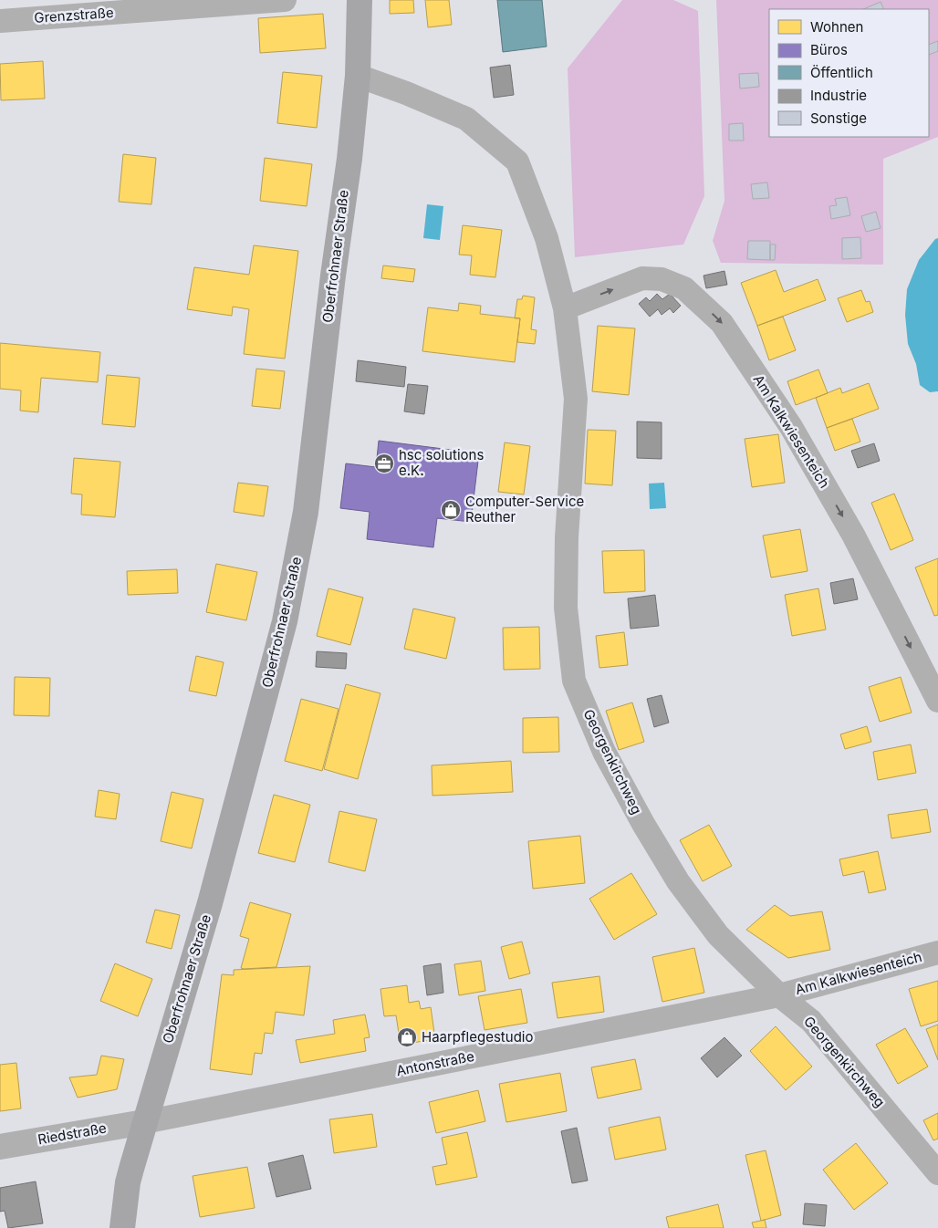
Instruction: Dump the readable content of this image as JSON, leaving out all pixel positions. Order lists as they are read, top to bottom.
{
  "streets": {
    "main road": ["Oberfrohnaer Straße"],
    "street": [
      "Grenzstraße",
      "Am Kalkwiesenteich",
      "Georgenkirchweg",
      "Antonstraße",
      "Riedstraße"
    ]
  },
  "crossings": [
    ["Oberfrohnaer Straße", "Georgenkirchweg"],
    ["Oberfrohnaer Straße", "Antonstraße"],
    ["Oberfrohnaer Straße", "Riedstraße"],
    ["Am Kalkwiesenteich", "Georgenkirchweg"],
    ["Am Kalkwiesenteich", "Antonstraße"],
    ["Georgenkirchweg", "Antonstraße"],
    ["Antonstraße", "Riedstraße"]
  ],
  "one_way": ["Am Kalkwiesenteich"],
  "places": {
    "office": ["hsc solutions e.K."],
    "shop": ["Computer-Service Reuther", "Haarpflegestudio"]
  },
  "legend": [
    "Wohnen",
    "Büros",
    "Öffentlich",
    "Industrie",
    "Sonstige"
  ]
}
